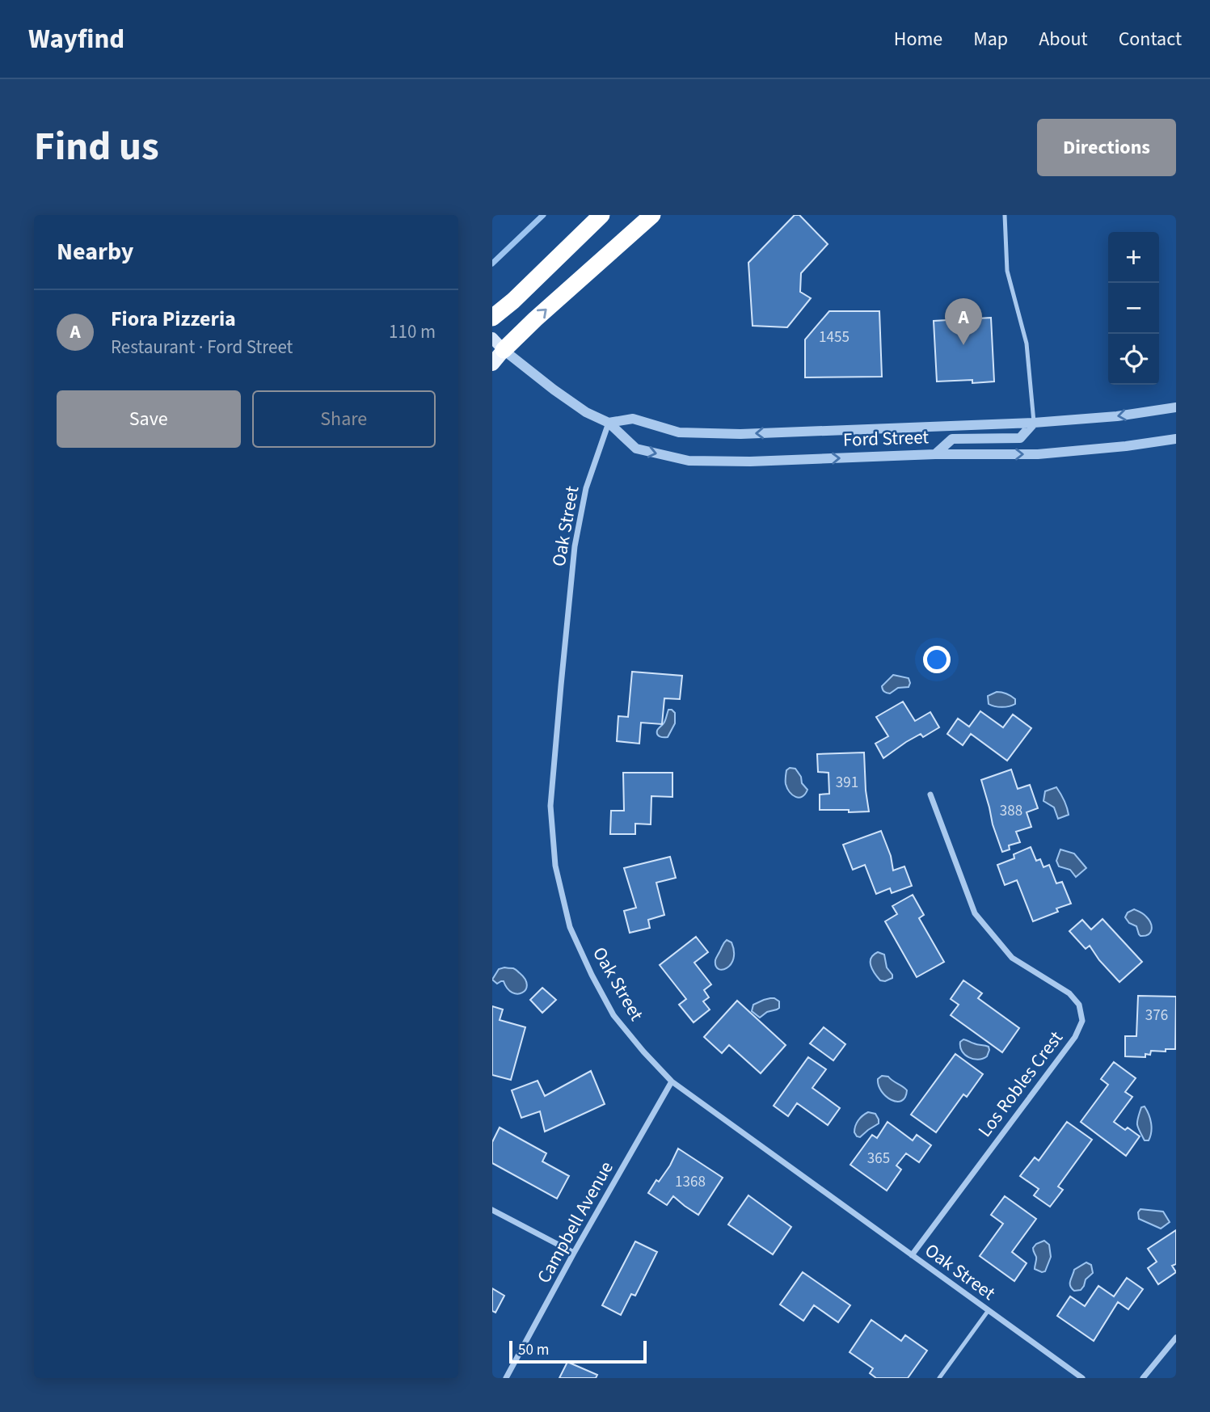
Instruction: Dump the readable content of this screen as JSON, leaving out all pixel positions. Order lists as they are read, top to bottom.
{
  "streets": {
    "street": [
      "Ford Street",
      "Oak Street",
      "Los Robles Crest",
      "Campbell Avenue"
    ]
  },
  "crossings": [
    ["Ford Street", "Oak Street"],
    ["Oak Street", "Los Robles Crest"],
    ["Oak Street", "Campbell Avenue"]
  ],
  "house_numbers": [
    "1455",
    "391",
    "388",
    "376",
    "365",
    "1368"
  ],
  "scale_bar": "50 m",
  "page": {
    "header": "Wayfind",
    "nav": [
      "Home",
      "Map",
      "About",
      "Contact"
    ],
    "title": "Find us",
    "buttons": [
      "Directions",
      ["Save", "Share"]
    ],
    "heading": "Nearby",
    "map_buttons": ["+", "−"],
    "list": [
      {
        "mark": "A",
        "name": "Fiora Pizzeria",
        "note": "Restaurant · Ford Street",
        "value": "110 m"
      }
    ],
    "pins": "A",
    "scale": "50 m"
  }
}
